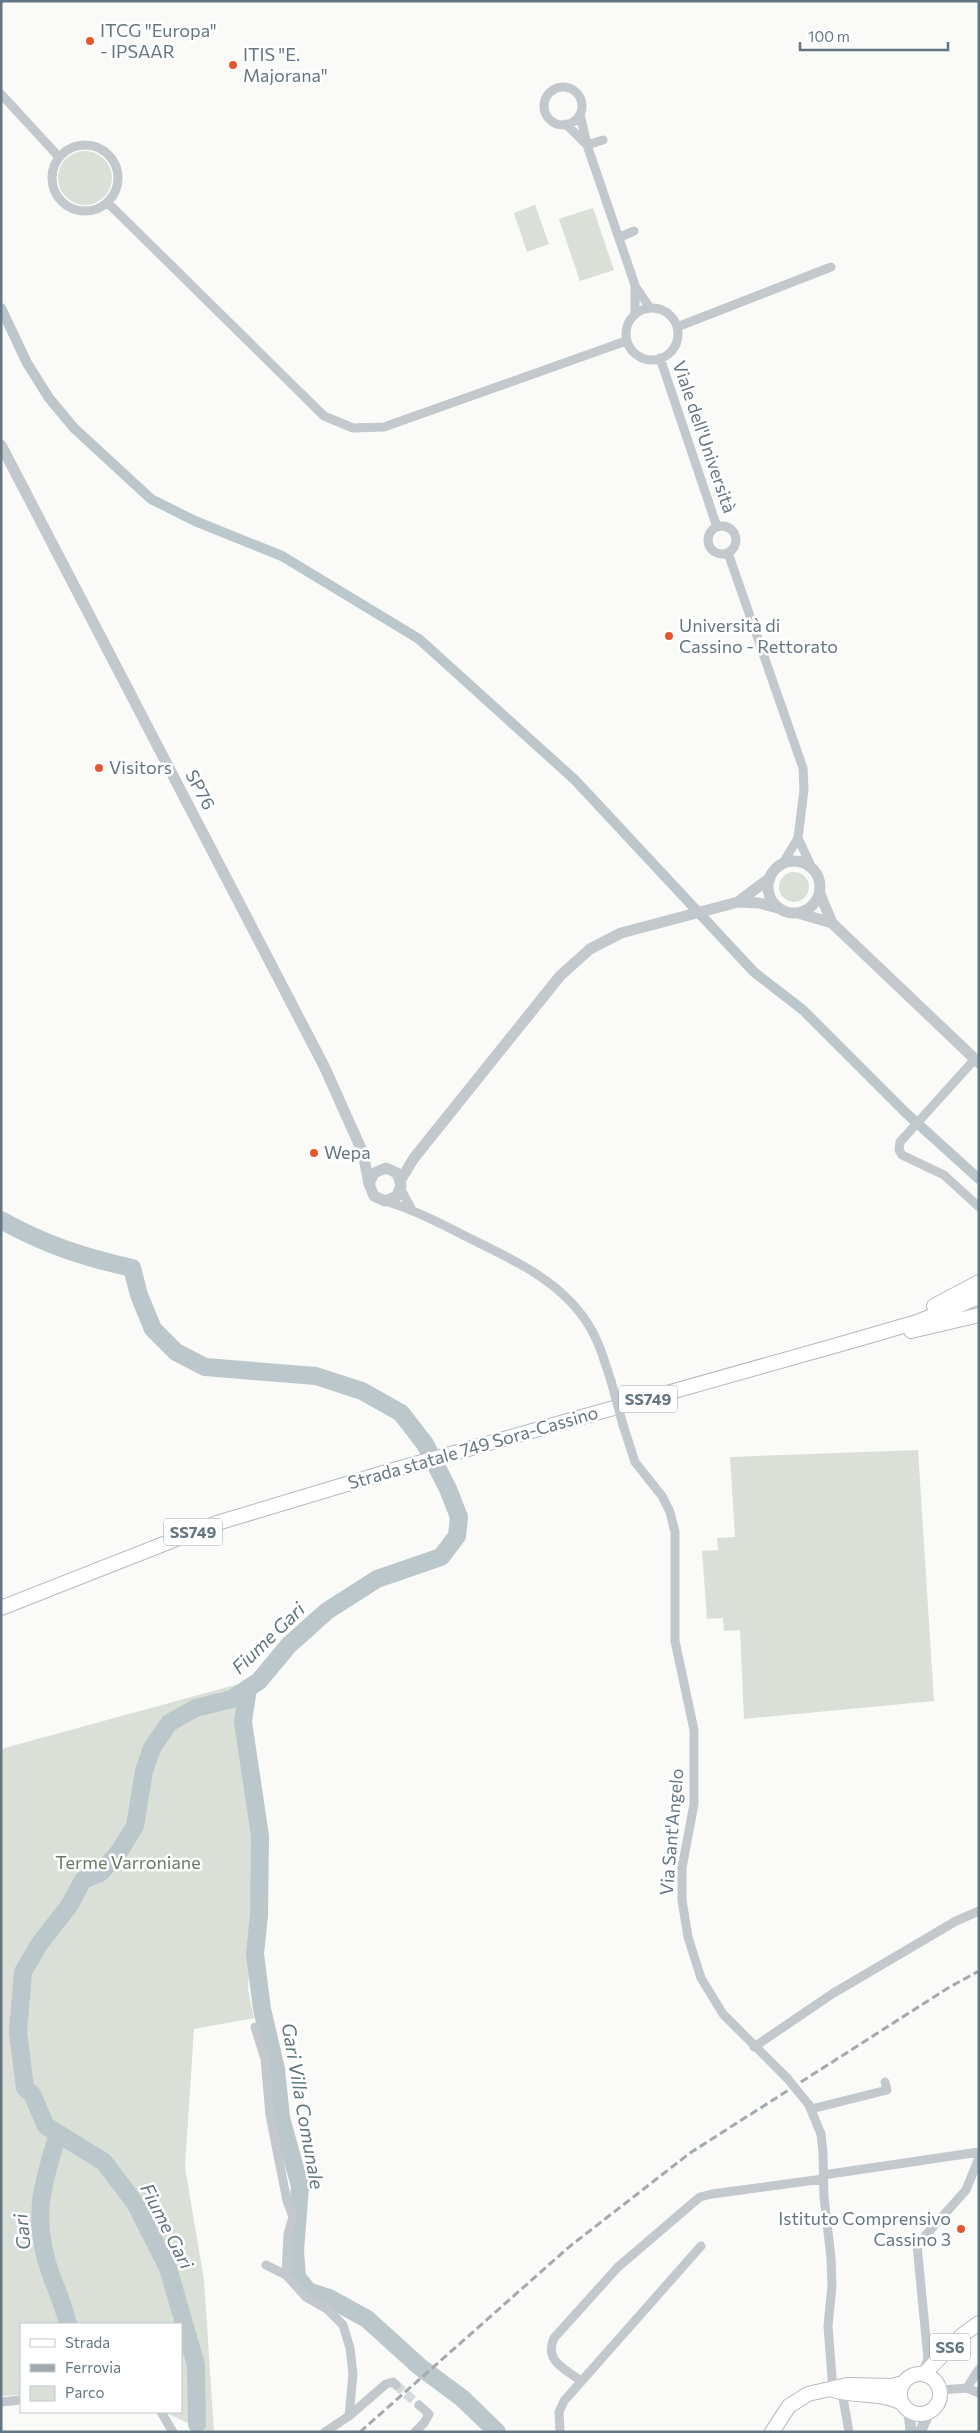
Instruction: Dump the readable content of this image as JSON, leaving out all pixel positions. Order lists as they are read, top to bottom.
{
  "streets": {
    "main road": ["SS749", "Strada statale 749 Sora-Cassino", "SS6"],
    "street": ["Viale dell'Università", "SP76", "Via Sant'Angelo"]
  },
  "crossings": [
    ["SP76", "Via Sant'Angelo"]
  ],
  "water": ["Fiume Gari", "Gari Villa Comunale", "Gari"],
  "parks": ["Terme Varroniane"],
  "places": [
    "ITCG \"Europa\" - IPSAAR",
    "ITIS \"E. Majorana\"",
    "Università di Cassino - Rettorato",
    "Visitors",
    "Wepa",
    "Istituto Comprensivo Cassino 3"
  ],
  "legend": ["Strada", "Ferrovia", "Parco"],
  "scale_bar": "100 m"
}
